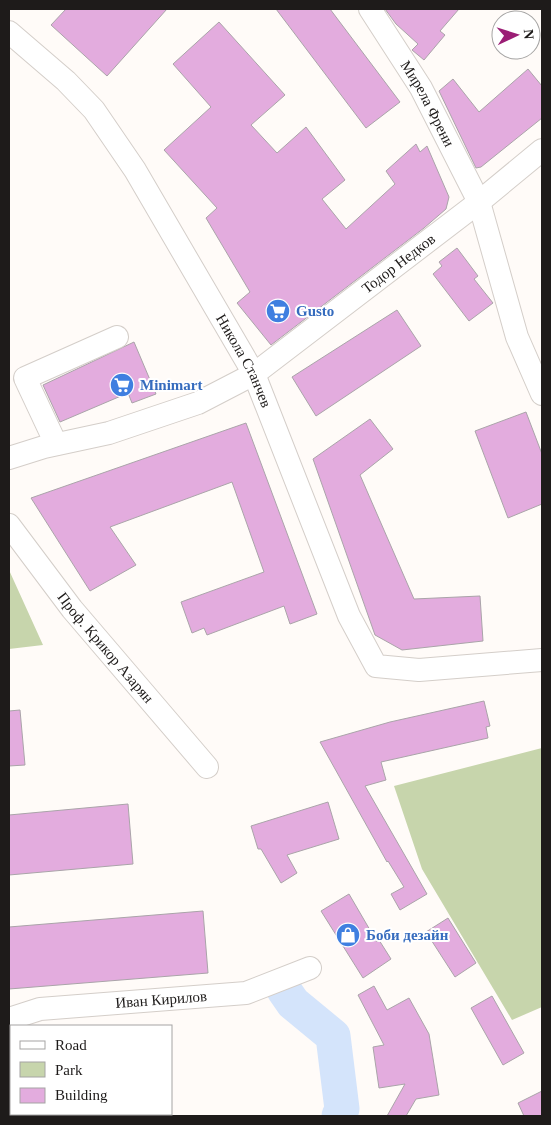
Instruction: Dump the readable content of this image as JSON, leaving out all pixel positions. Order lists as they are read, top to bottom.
{
  "streets": {
    "street": [
      "Мирела Френи",
      "Тодор Недков",
      "Никола Станчев",
      "Проф. Крикор Азарян",
      "Иван Кирилов"
    ]
  },
  "crossings": [
    ["Мирела Френи", "Тодор Недков"],
    ["Тодор Недков", "Никола Станчев"]
  ],
  "places": {
    "supermarket": ["Gusto", "Minimart"],
    "shop": ["Боби дезайн"]
  },
  "legend": ["Road", "Park", "Building"],
  "north": "right"
}
